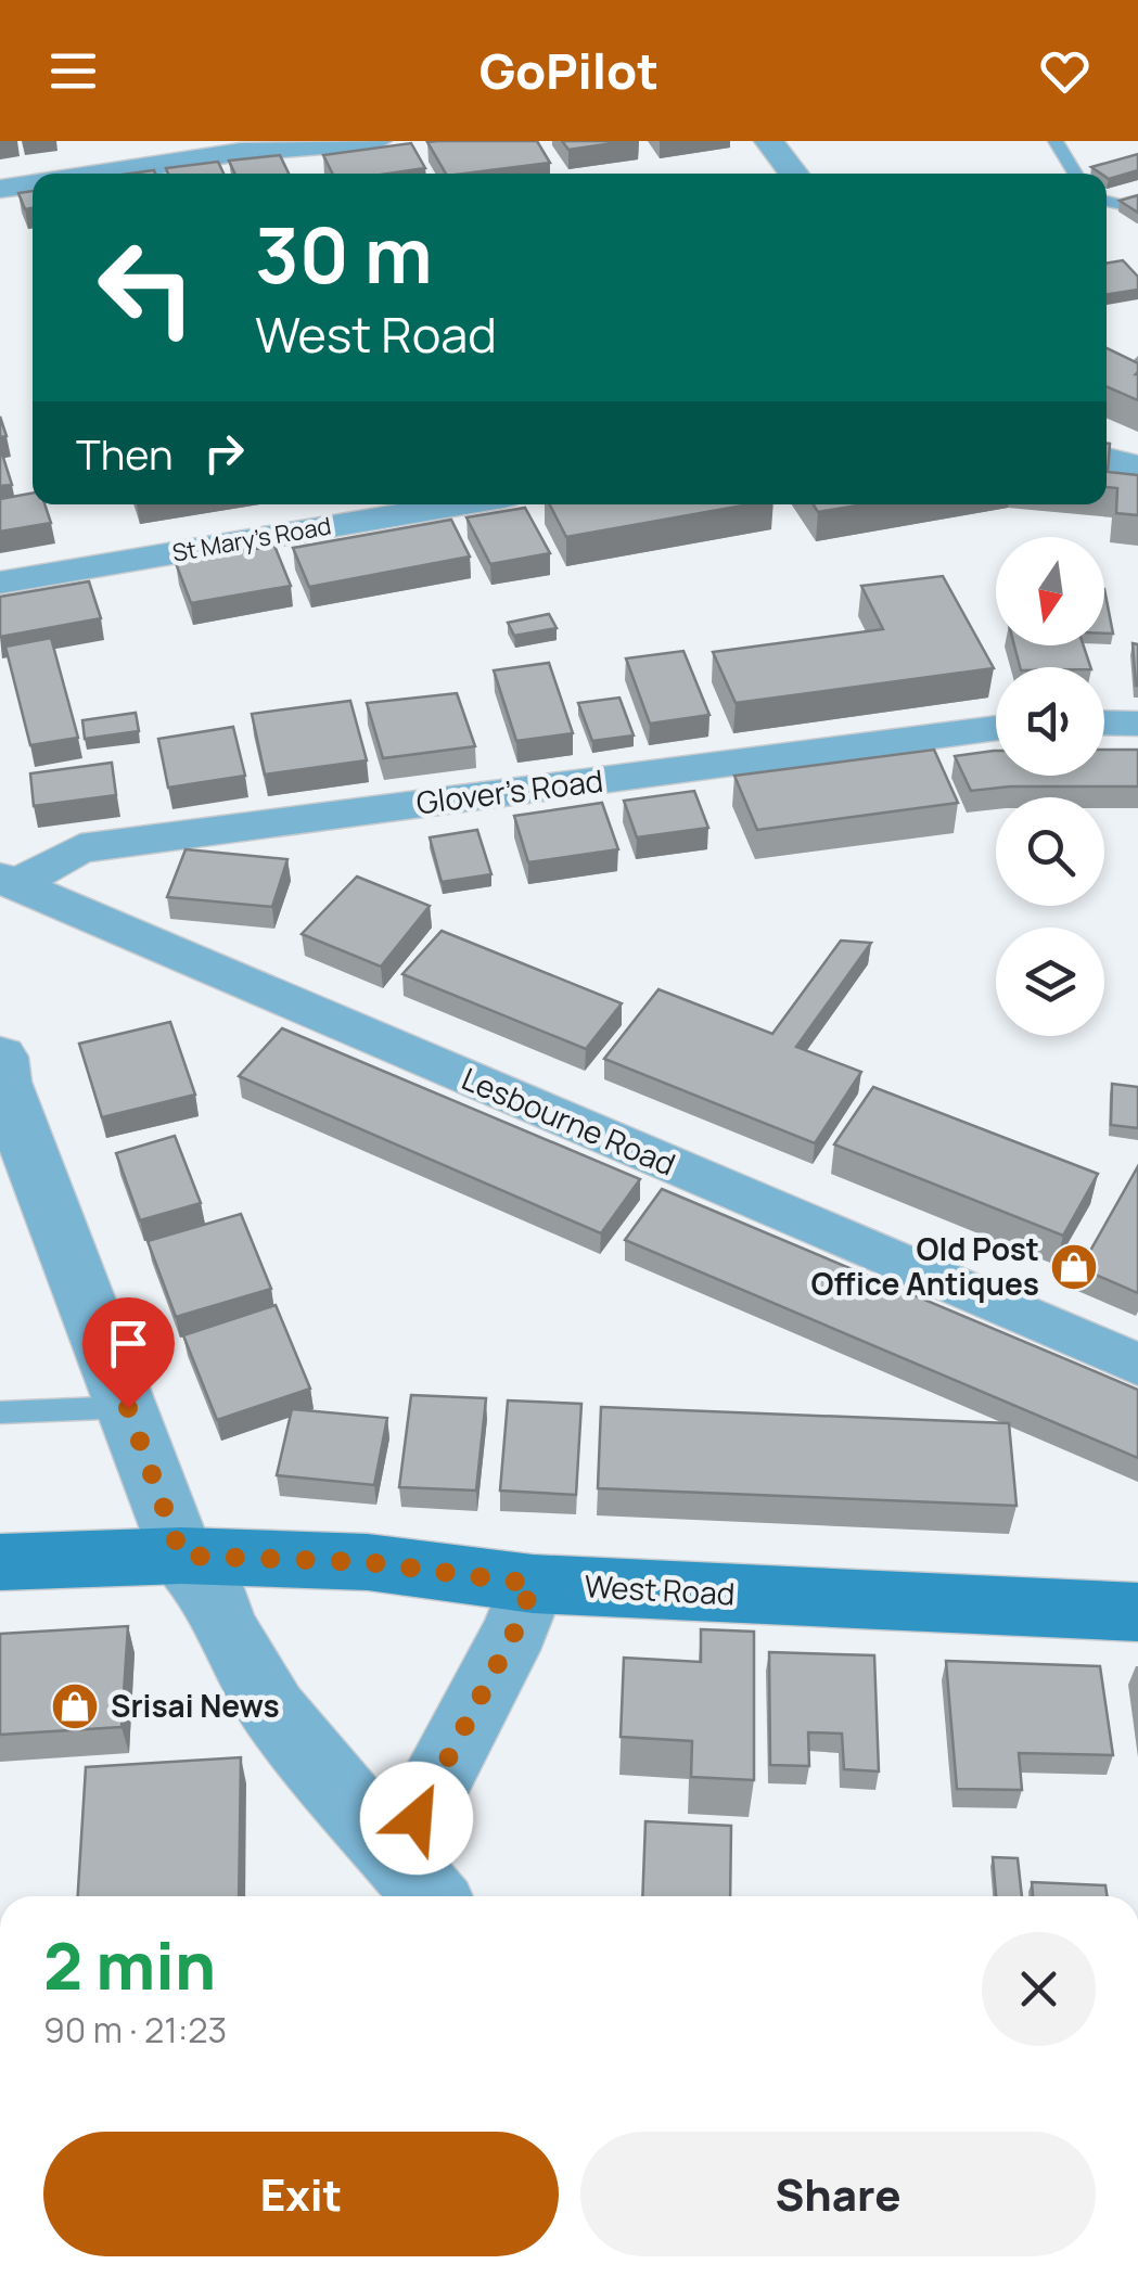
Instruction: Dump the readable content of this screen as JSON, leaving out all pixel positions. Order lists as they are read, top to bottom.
{
  "streets": {
    "main road": ["West Road"],
    "street": ["St Mary's Road", "Glover's Road", "Lesbourne Road"]
  },
  "crossings": [
    ["Glover's Road", "Lesbourne Road"]
  ],
  "places": {
    "shop": ["Old Post Office Antiques", "Srisai News"]
  },
  "north": "bottom",
  "page": {
    "header": "GoPilot",
    "turn": ["30 m", "West Road"],
    "then": "Then",
    "heading": ["2 min", "90 m · 21:23"],
    "buttons": ["Exit", "Share"]
  }
}
